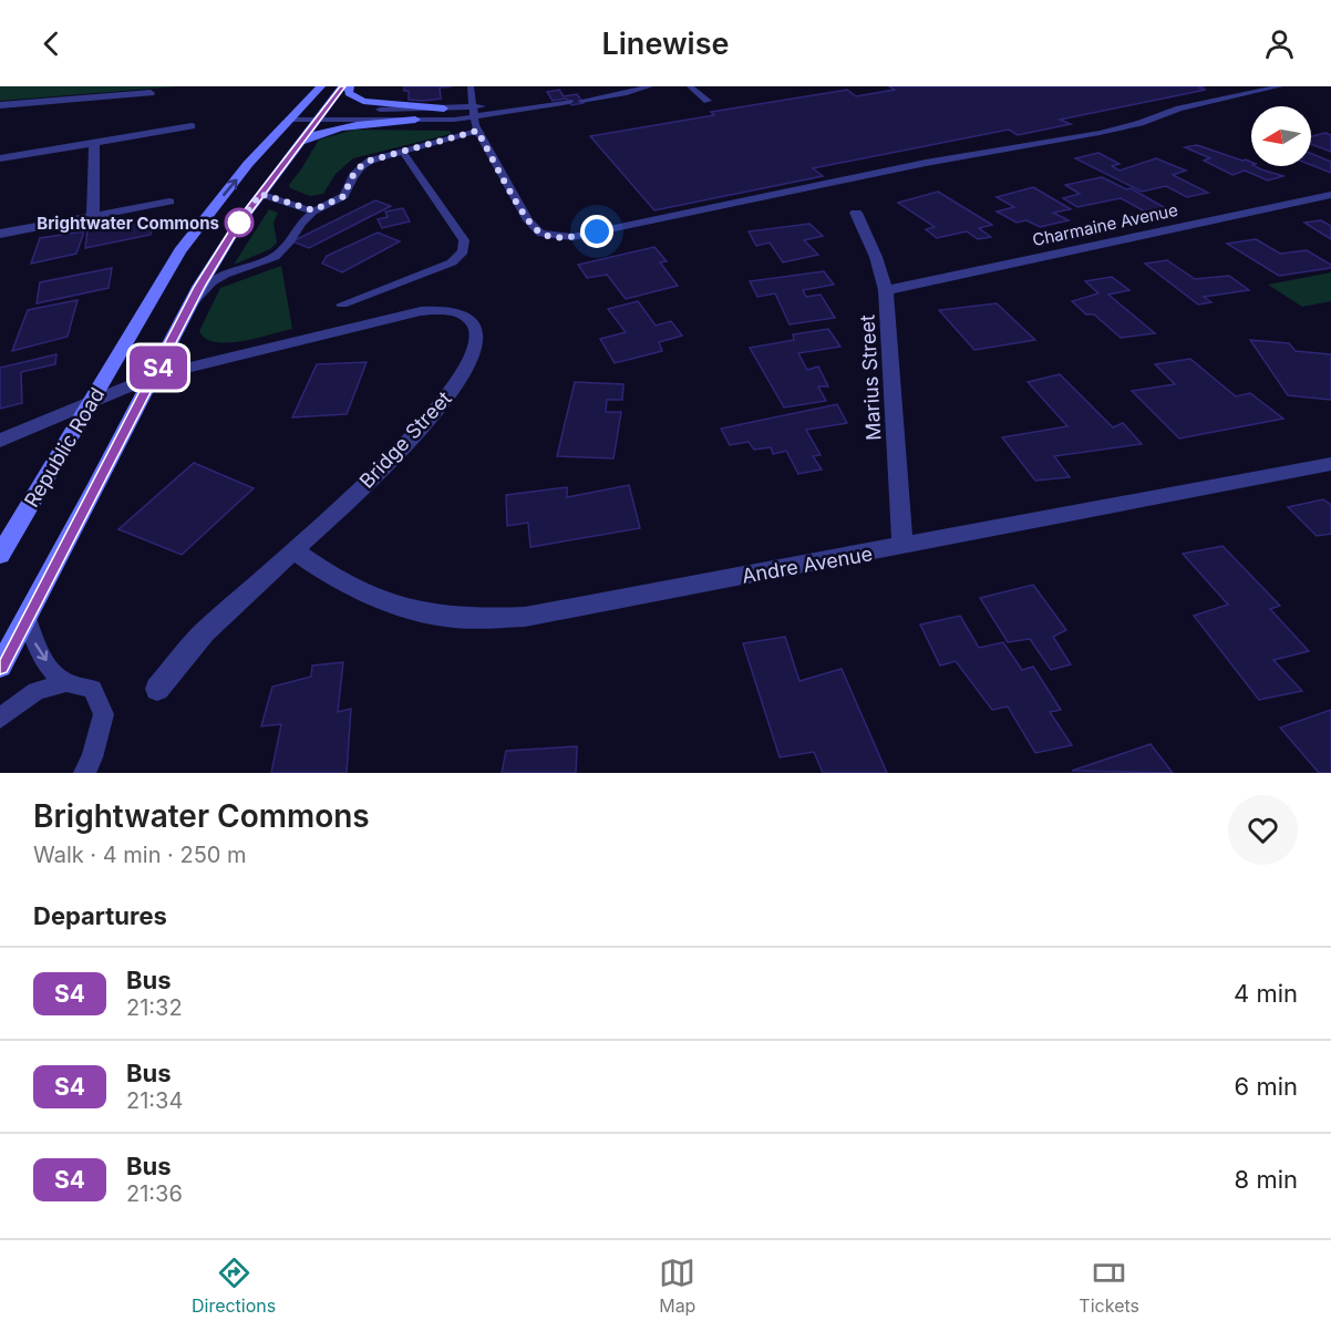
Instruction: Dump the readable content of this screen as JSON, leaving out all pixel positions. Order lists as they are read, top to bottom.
{
  "streets": {
    "main road": ["Republic Road"],
    "street": [
      "Charmaine Avenue",
      "Marius Street",
      "Bridge Street",
      "Andre Avenue"
    ]
  },
  "crossings": [
    ["Charmaine Avenue", "Marius Street"],
    ["Marius Street", "Andre Avenue"],
    ["Bridge Street", "Republic Road"],
    ["Bridge Street", "Andre Avenue"]
  ],
  "places": ["Brightwater Commons"],
  "lines": ["bus line S4"],
  "north": "left",
  "page": {
    "header": "Linewise",
    "on_map": "S4",
    "heading": [
      ["Brightwater Commons", "Walk · 4 min · 250 m"],
      "Departures"
    ],
    "list": [
      {
        "mark": "S4",
        "name": "Bus",
        "note": "21:32",
        "value": "4 min"
      },
      {
        "mark": "S4",
        "name": "Bus",
        "note": "21:34",
        "value": "6 min"
      },
      {
        "mark": "S4",
        "name": "Bus",
        "note": "21:36",
        "value": "8 min"
      }
    ],
    "tabs": ["Directions", "Map", "Tickets"]
  }
}
